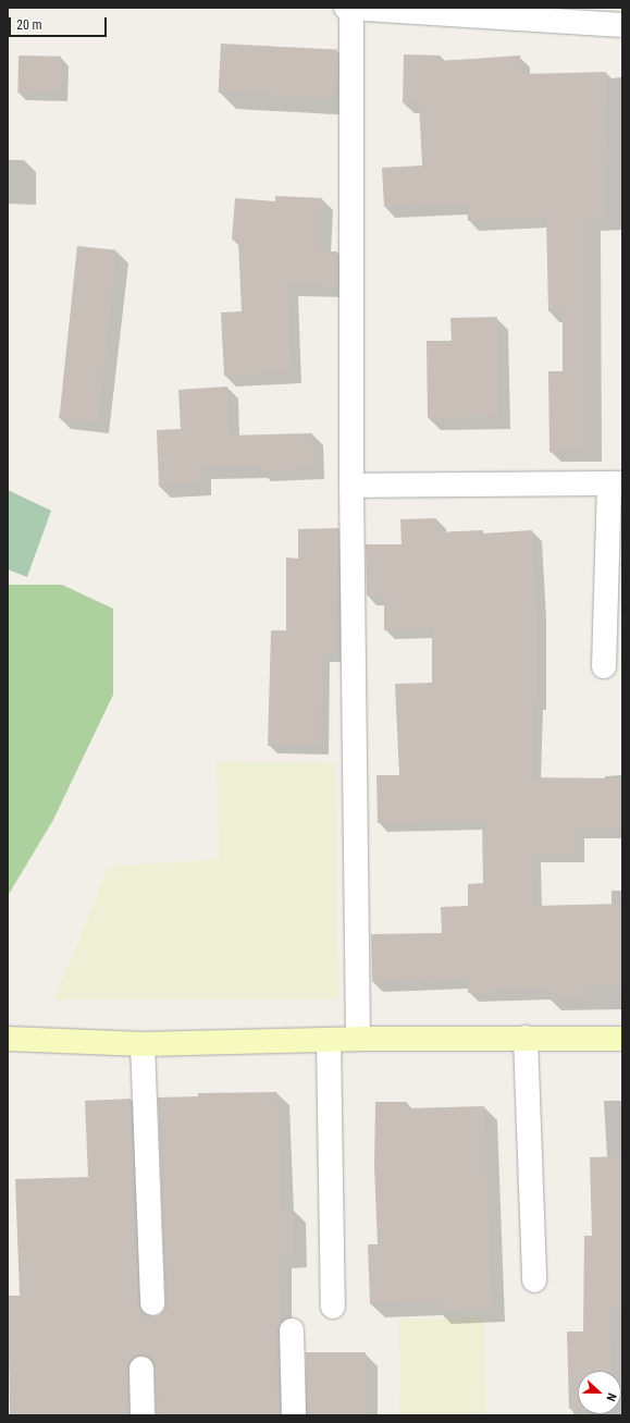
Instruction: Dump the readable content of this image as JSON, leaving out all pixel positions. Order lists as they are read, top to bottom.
{
  "scale_bar": "20 m",
  "north": "right"
}
